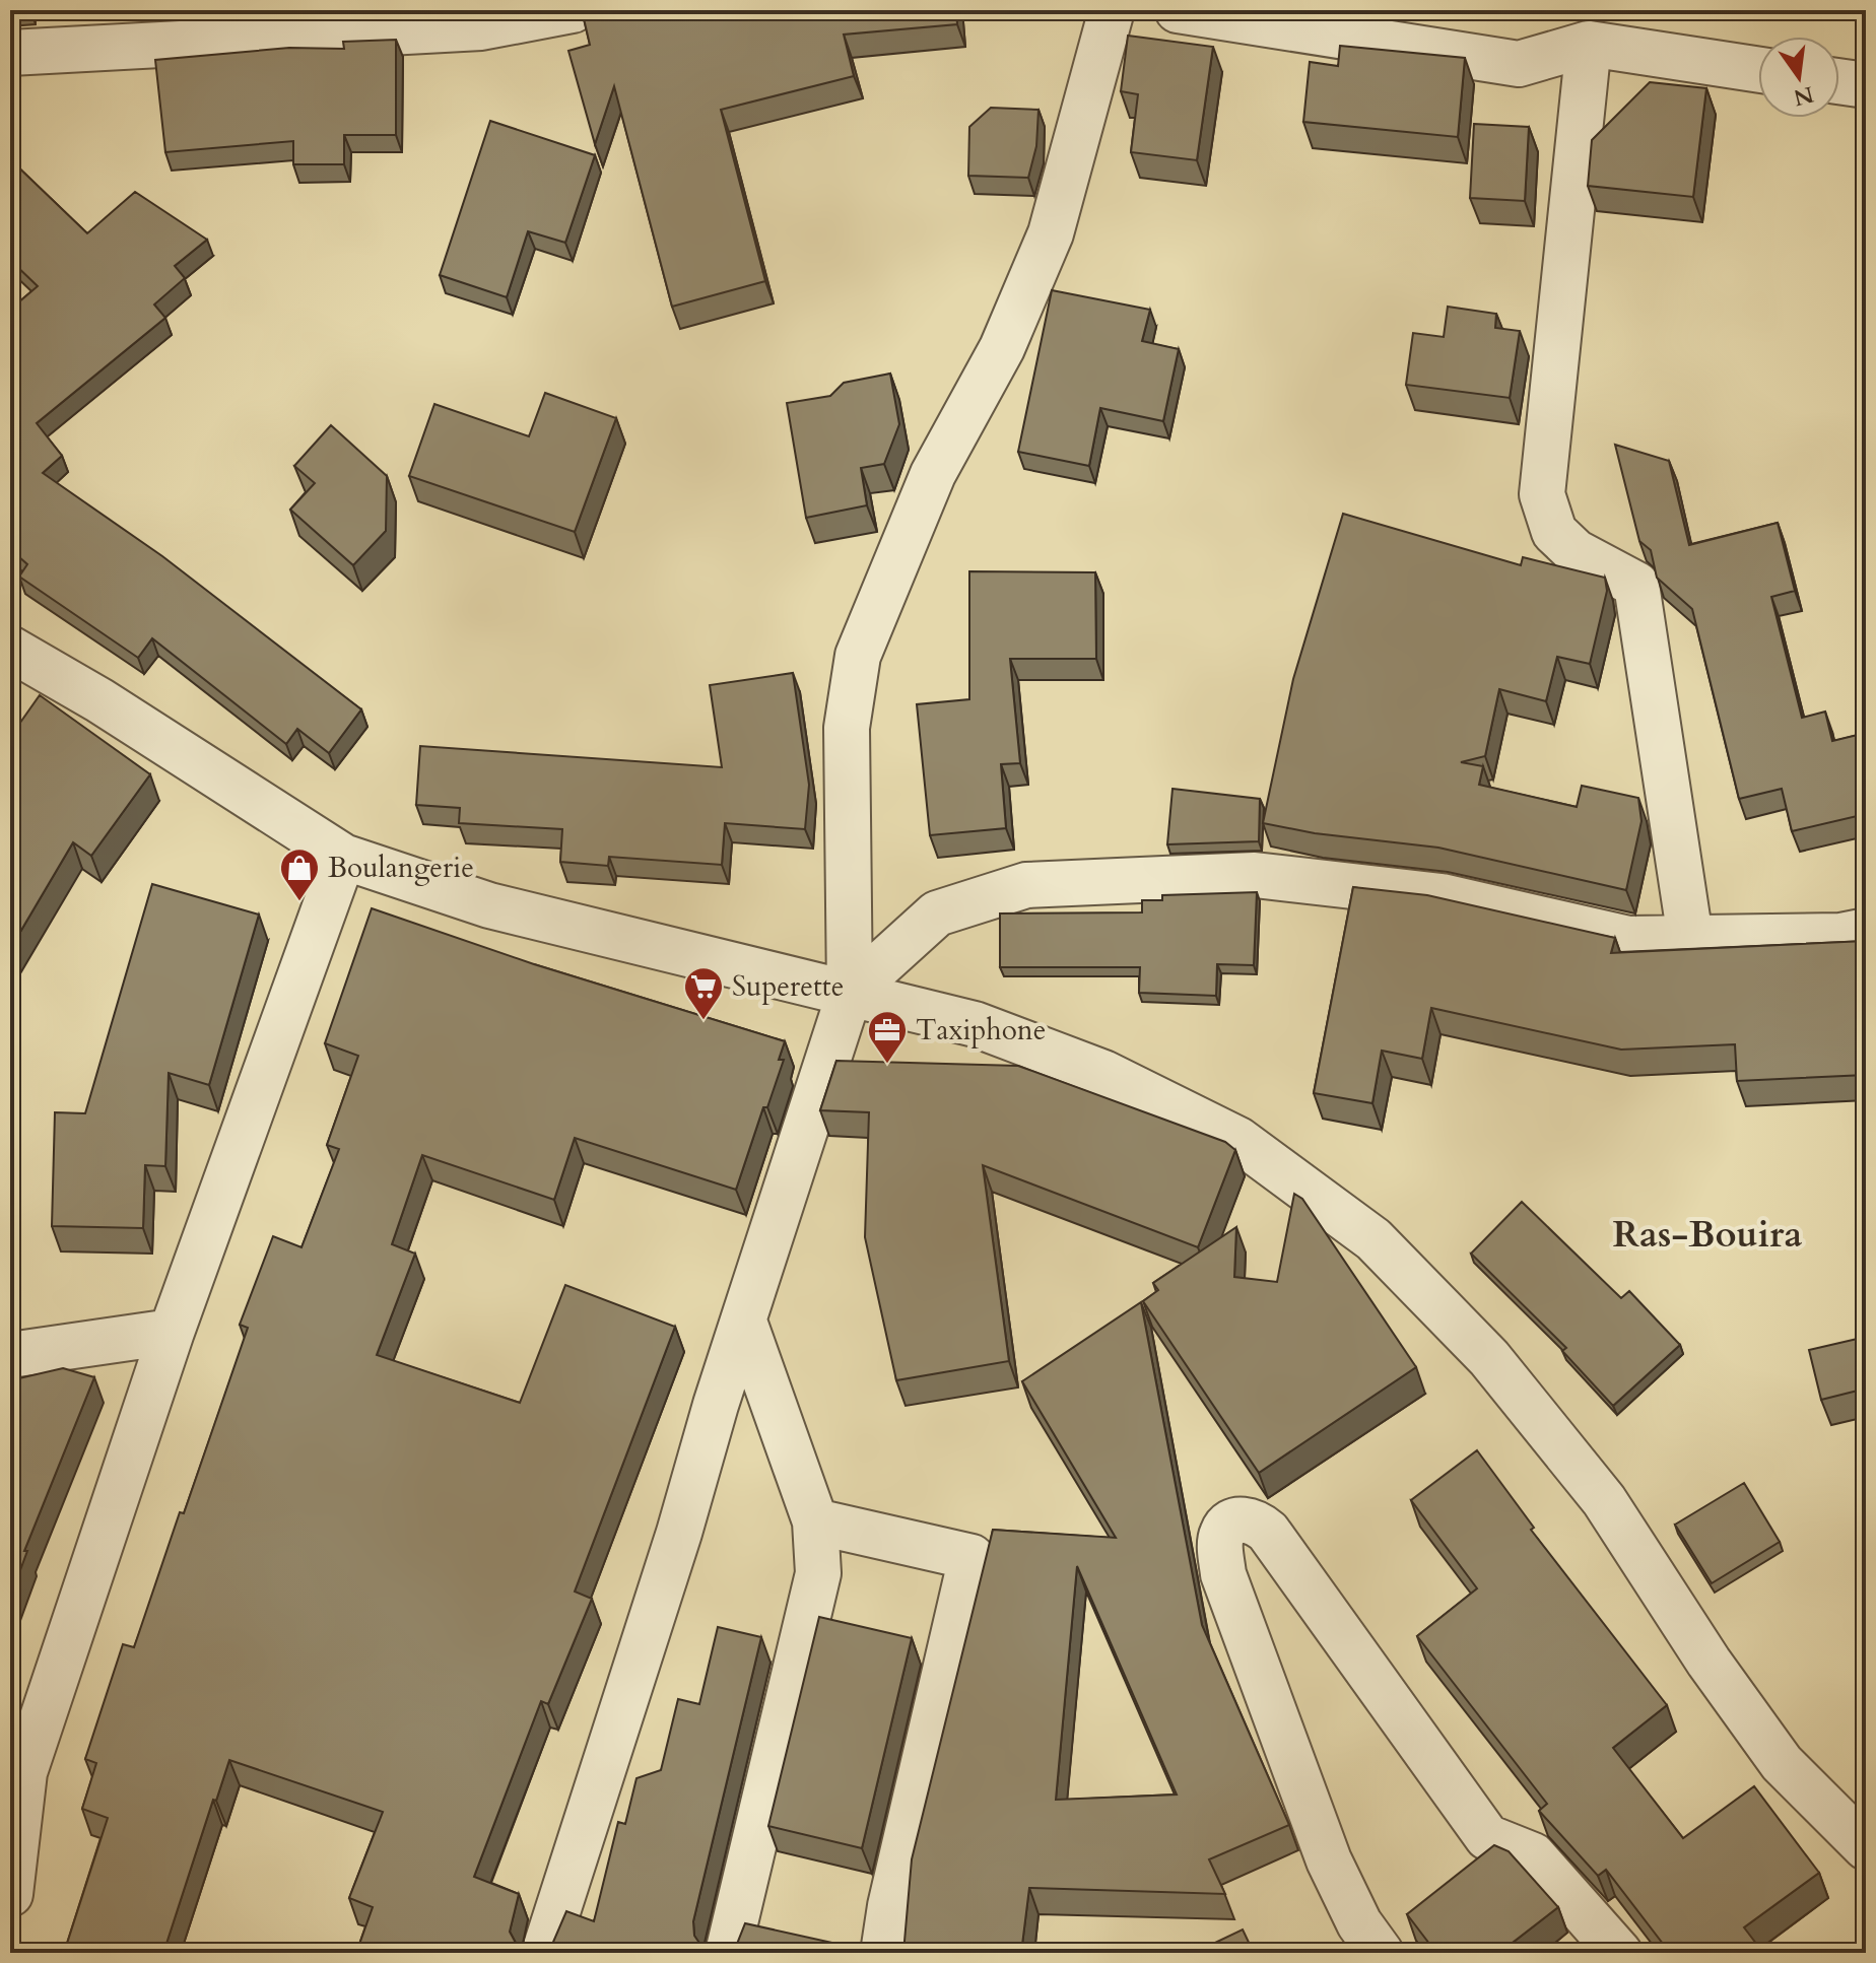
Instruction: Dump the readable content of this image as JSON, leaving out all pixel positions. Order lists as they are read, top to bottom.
{
  "districts": ["Ras-Bouira"],
  "places": {
    "shop": ["Boulangerie"],
    "supermarket": ["Superette"],
    "office": ["Taxiphone"]
  },
  "north": "bottom"
}
